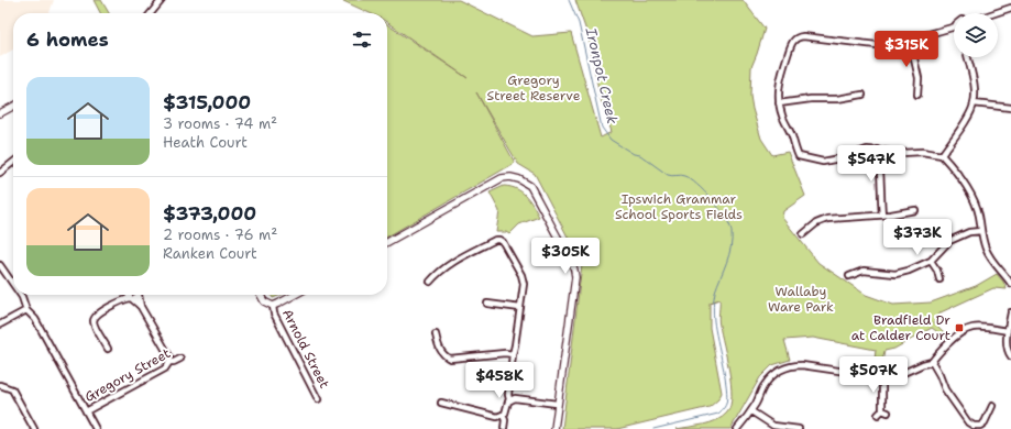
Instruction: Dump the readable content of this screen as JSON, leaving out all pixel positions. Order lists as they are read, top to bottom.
{
  "streets": {
    "main road": ["Arnold Street"],
    "street": ["Gregory Street"]
  },
  "water": ["Ironpot Creek"],
  "parks": ["Gregory Street Reserve", "Ipswich Grammar School Sports Fields", "Wallaby Ware Park"],
  "places": {
    "transit": ["Bradfield Dr at Calder Court"]
  },
  "page": {
    "heading": "6 homes",
    "price": [
      "$315K",
      "$547K",
      "$373K",
      "$305K",
      "$507K",
      "$458K"
    ],
    "list": [
      {
        "name": "$315,000",
        "note": "3 rooms · 74 m² · Heath Court"
      },
      {
        "name": "$373,000",
        "note": "2 rooms · 76 m² · Ranken Court"
      }
    ]
  }
}
